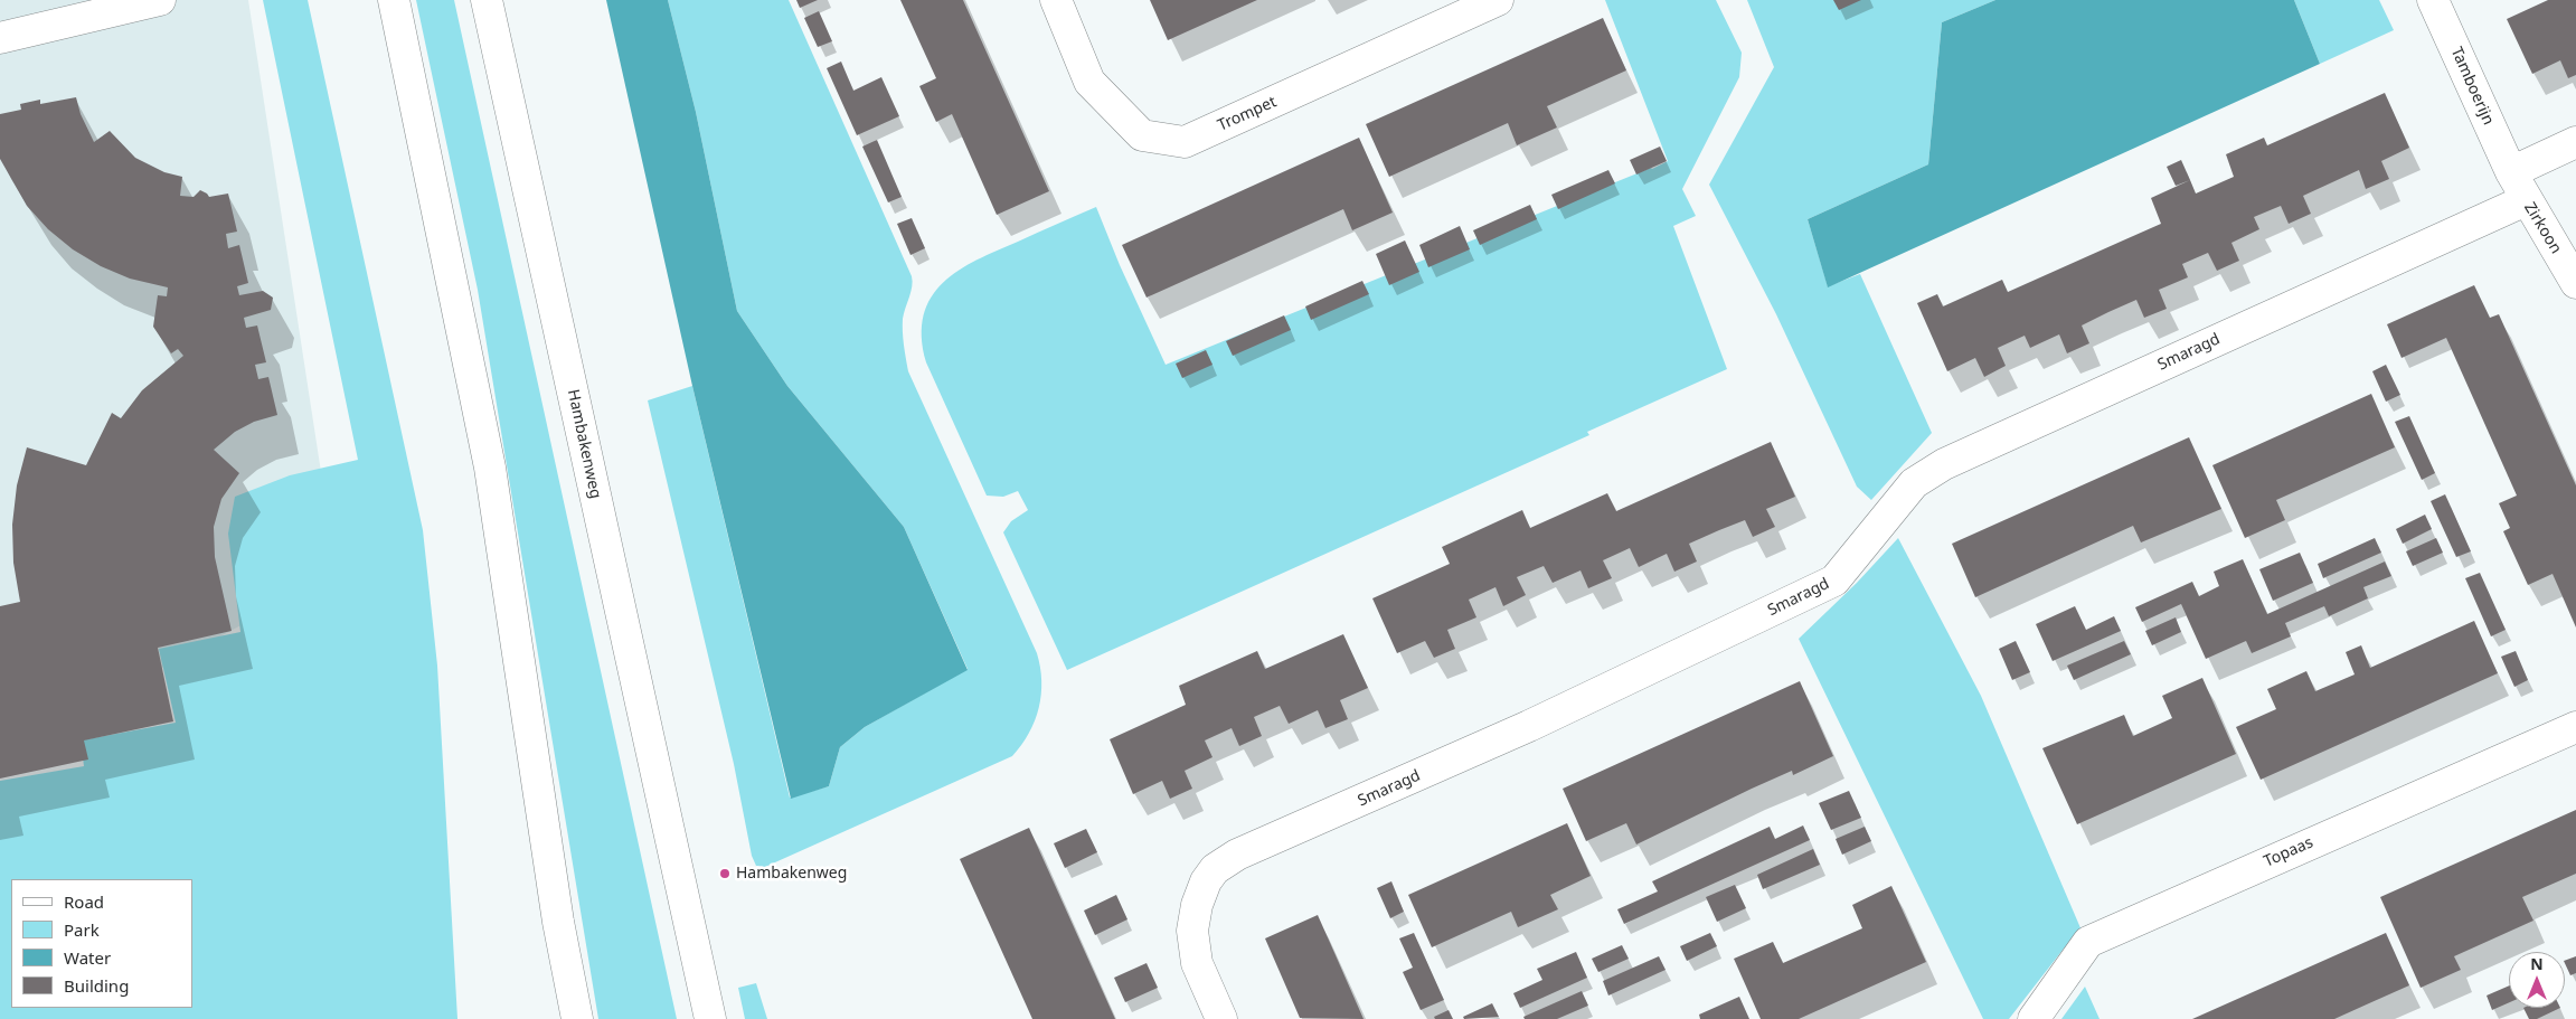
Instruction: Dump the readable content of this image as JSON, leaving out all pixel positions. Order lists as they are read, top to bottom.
{
  "streets": {
    "street": [
      "Tamboerijn",
      "Trompet",
      "Zirkoon",
      "Smaragd",
      "Hambakenweg",
      "Topaas"
    ]
  },
  "crossings": [
    ["Tamboerijn", "Zirkoon"],
    ["Zirkoon", "Smaragd"]
  ],
  "places": ["Hambakenweg"],
  "legend": [
    "Road",
    "Park",
    "Water",
    "Building"
  ],
  "north": "top"
}
